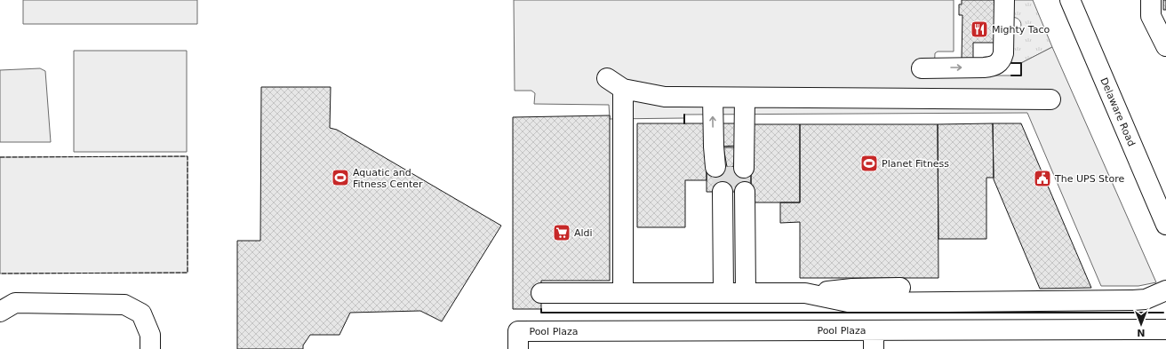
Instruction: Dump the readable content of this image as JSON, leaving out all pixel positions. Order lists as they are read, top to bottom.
{
  "streets": {
    "street": ["Delaware Road", "Pool Plaza"]
  },
  "places": {
    "restaurant": ["Mighty Taco"],
    "sports": ["Planet Fitness", "Aquatic and Fitness Center"],
    "public building": ["The UPS Store"],
    "supermarket": ["Aldi"]
  },
  "north": "bottom"
}
